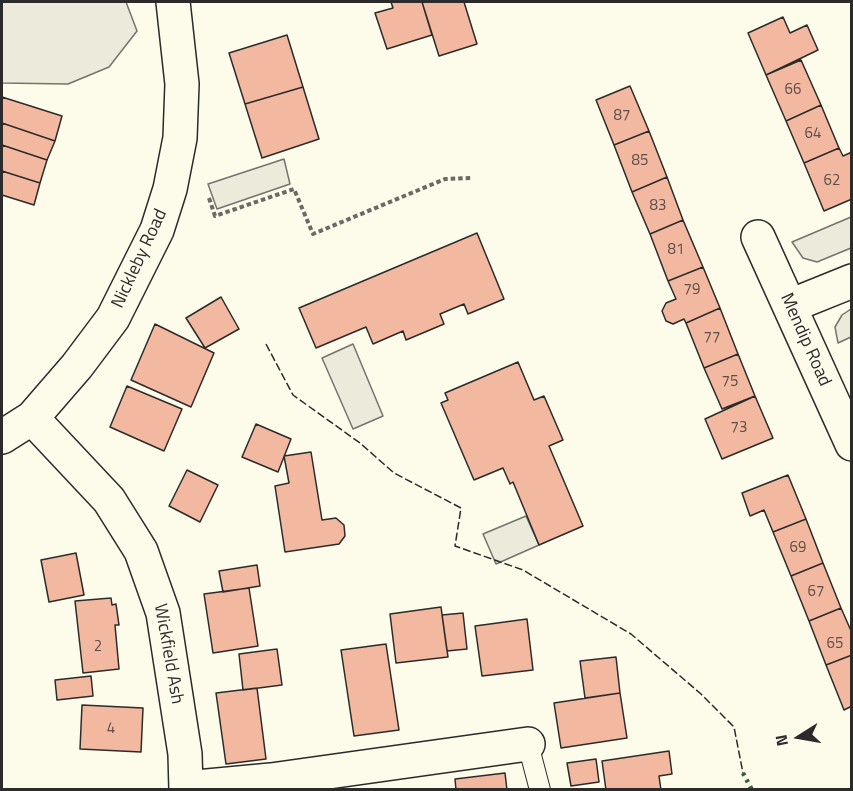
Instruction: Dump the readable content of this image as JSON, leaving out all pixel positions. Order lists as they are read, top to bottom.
{
  "streets": {
    "street": ["Nickleby Road", "Mendip Road", "Wickfield Ash"]
  },
  "crossings": [
    ["Nickleby Road", "Wickfield Ash"]
  ],
  "house_numbers": [
    "66",
    "87",
    "64",
    "85",
    "62",
    "83",
    "81",
    "79",
    "77",
    "75",
    "73",
    "69",
    "67",
    "65",
    "2",
    "4"
  ],
  "north": "left"
}
